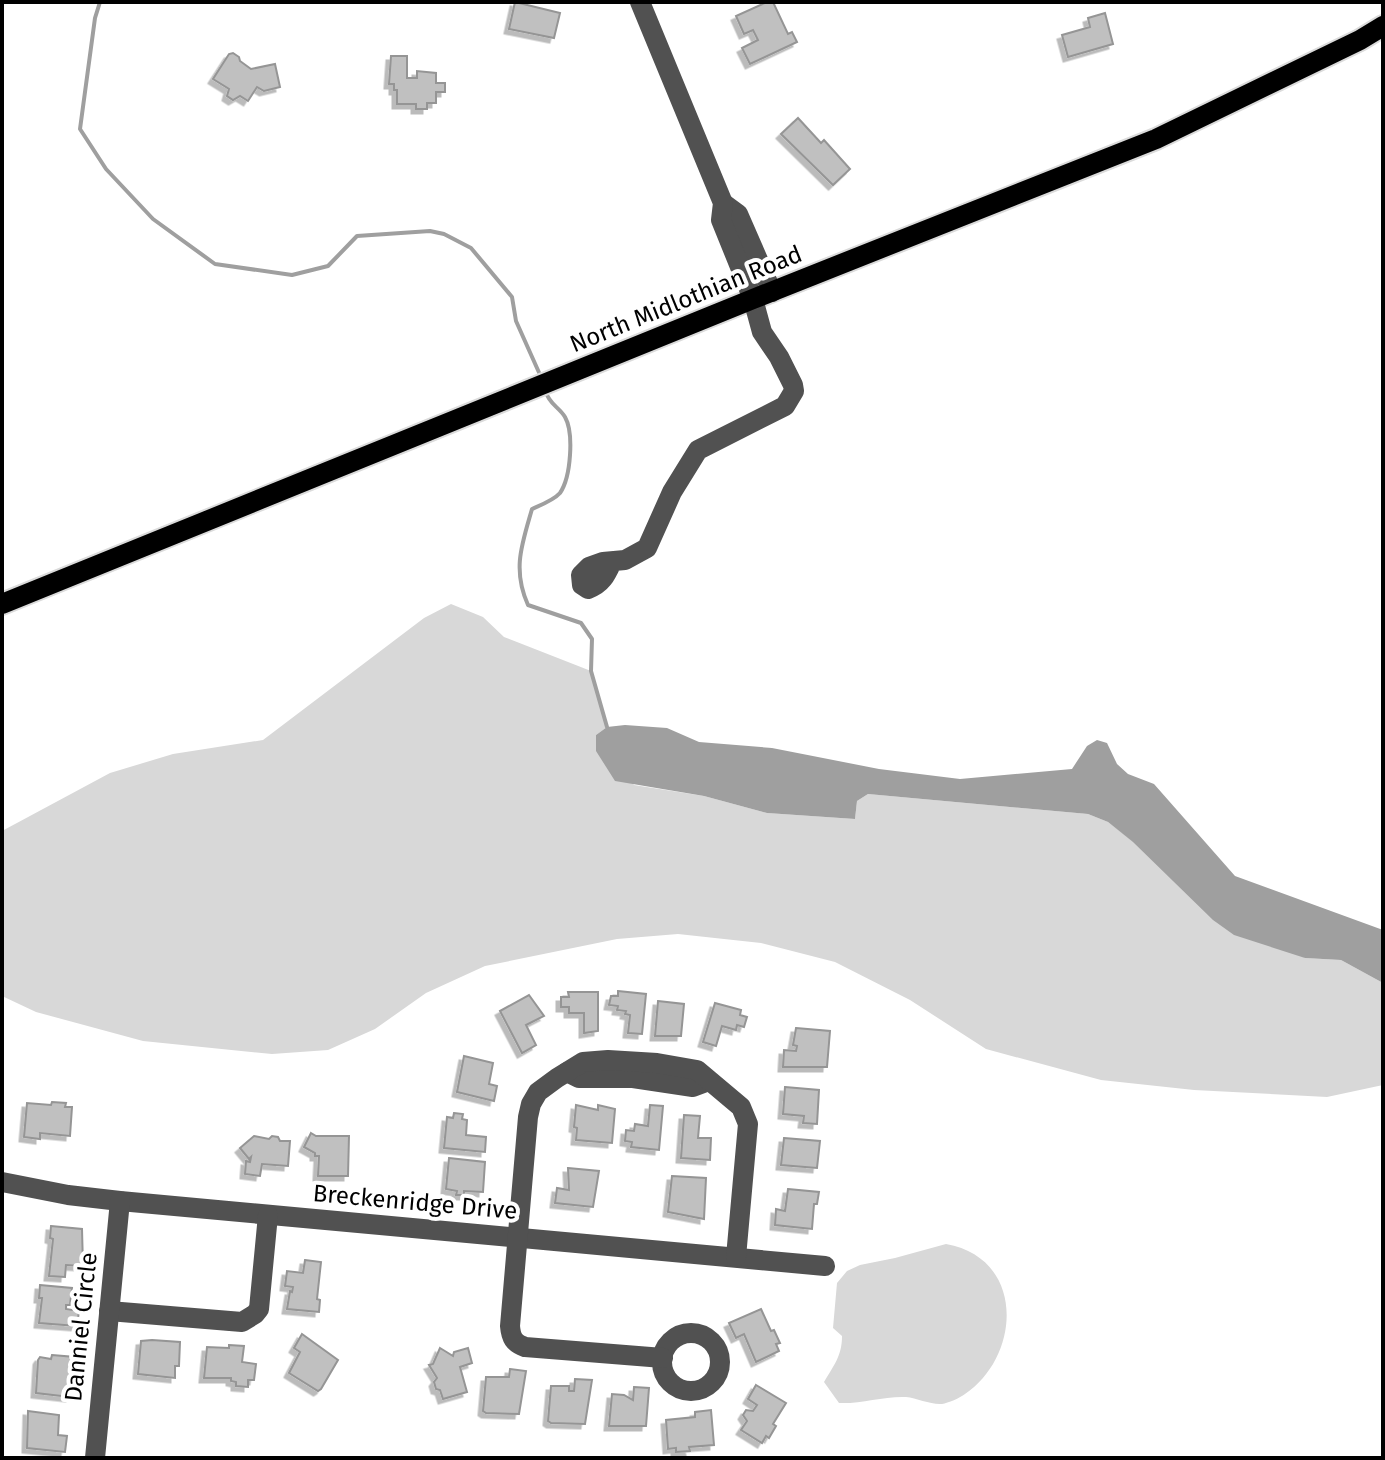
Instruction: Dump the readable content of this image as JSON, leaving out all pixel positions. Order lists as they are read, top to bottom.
{
  "streets": {
    "main road": ["North Midlothian Road"],
    "street": ["Breckenridge Drive", "Danniel Circle"]
  },
  "crossings": [
    ["Breckenridge Drive", "Danniel Circle"]
  ]
}
